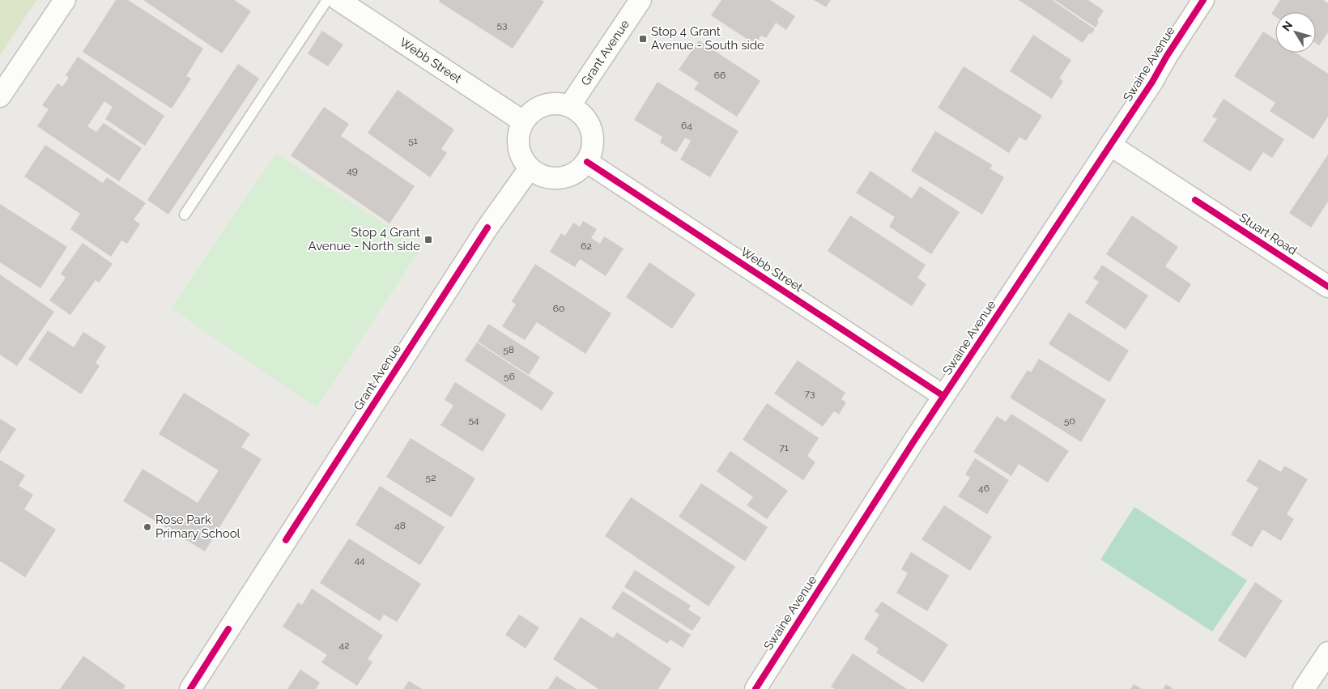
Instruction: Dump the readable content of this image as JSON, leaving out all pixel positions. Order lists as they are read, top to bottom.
{
  "streets": {
    "street": [
      "Grant Avenue",
      "Webb Street",
      "Swaine Avenue",
      "Stuart Road"
    ]
  },
  "crossings": [
    ["Grant Avenue", "Webb Street"],
    ["Webb Street", "Swaine Avenue"],
    ["Swaine Avenue", "Stuart Road"]
  ],
  "places": {
    "transit": ["Stop 4 Grant Avenue - South side", "Stop 4 Grant Avenue - North side"],
    "other": ["Rose Park Primary School"]
  },
  "house_numbers": [
    "53",
    "66",
    "64",
    "51",
    "49",
    "62",
    "60",
    "58",
    "56",
    "73",
    "54",
    "50",
    "71",
    "52",
    "46",
    "48",
    "44",
    "42"
  ],
  "north": "top left"
}
